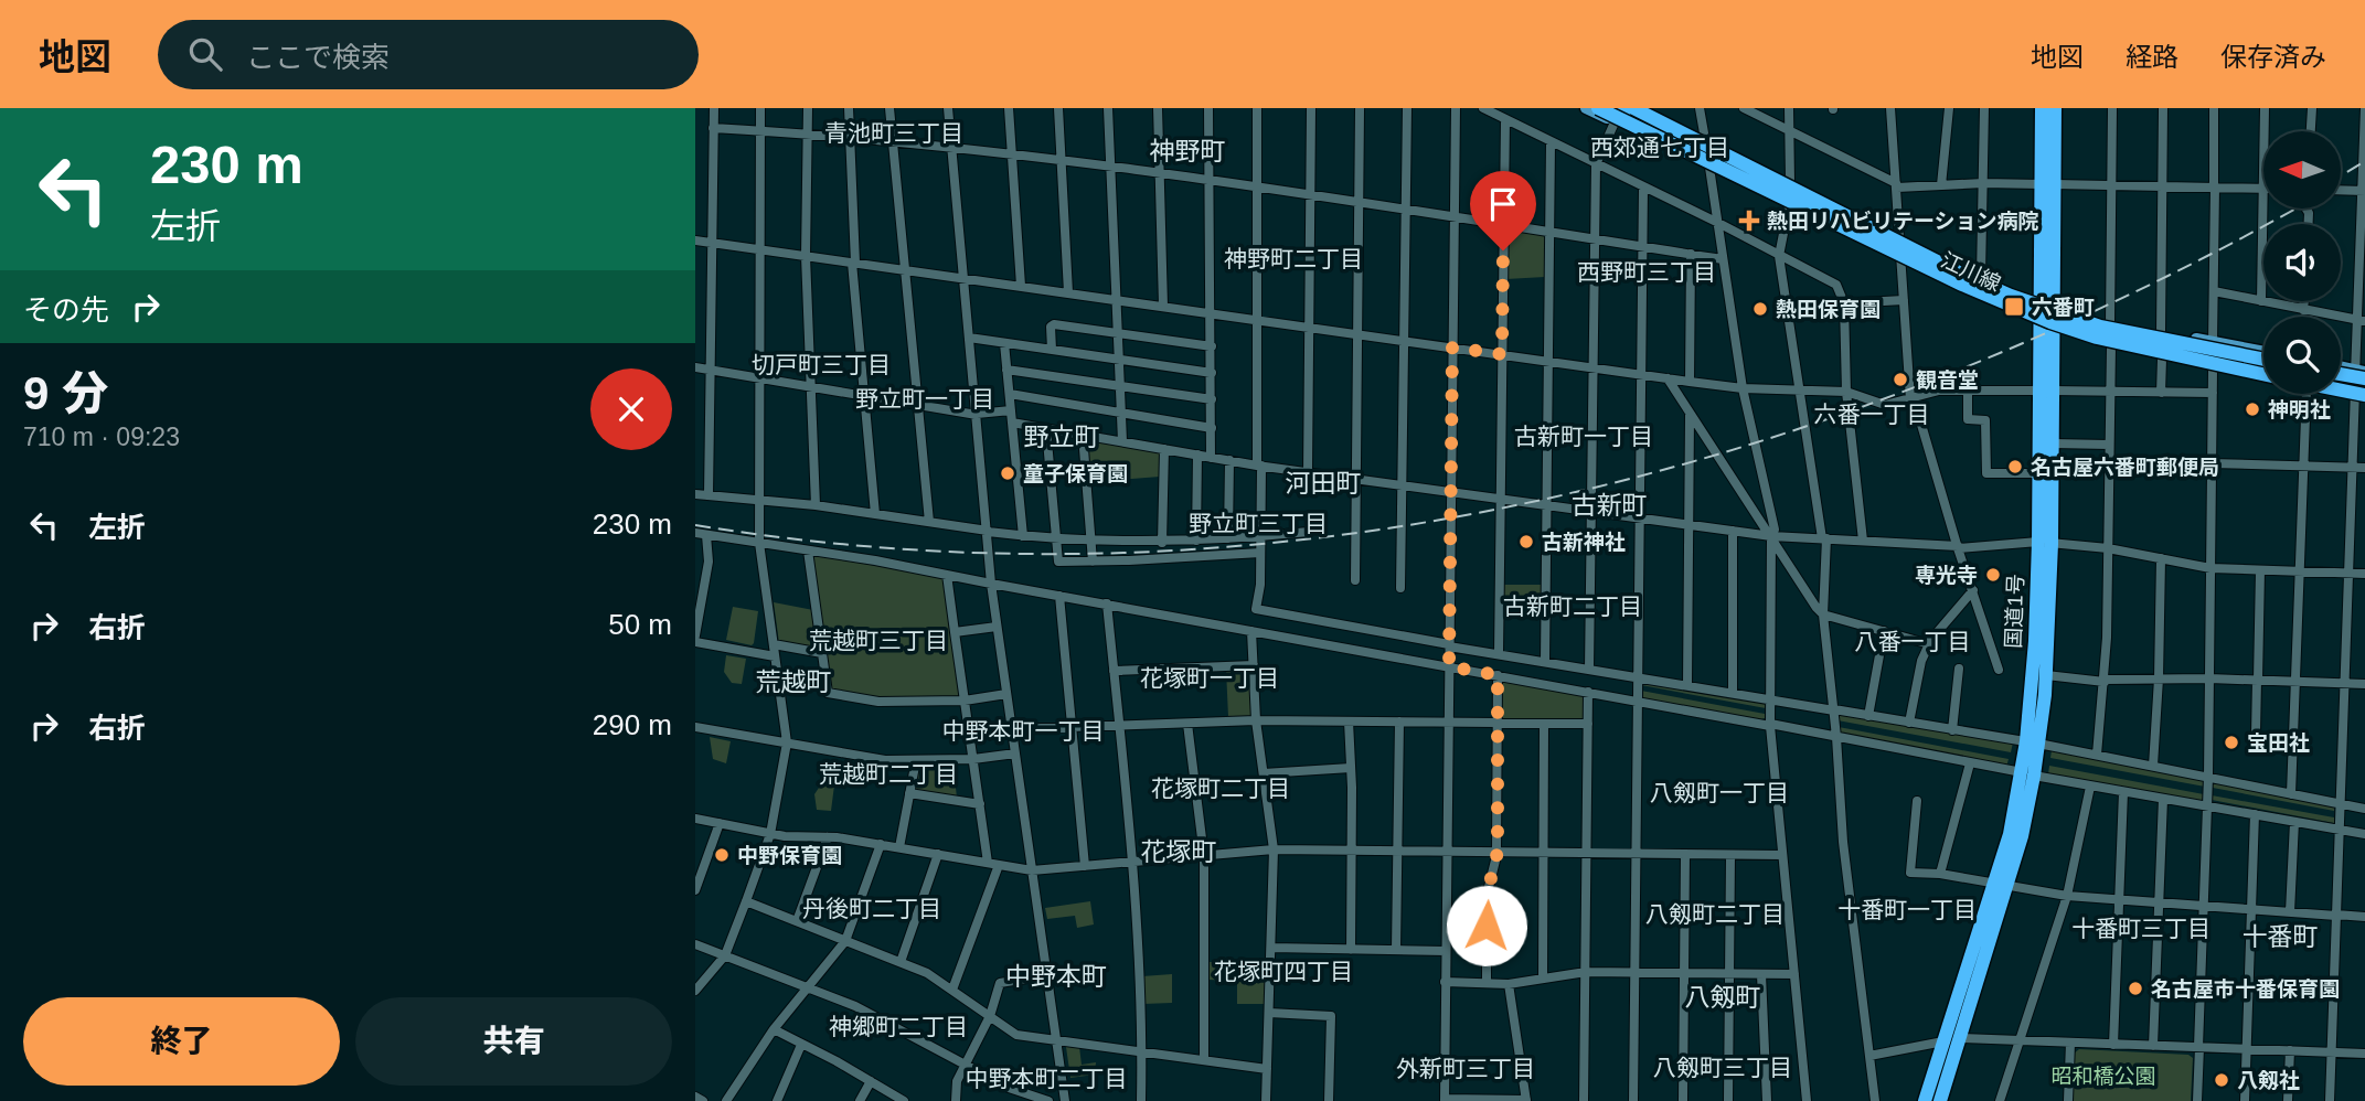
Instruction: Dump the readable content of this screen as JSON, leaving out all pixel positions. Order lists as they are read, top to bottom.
{
  "streets": {
    "highway": ["国道1号"],
    "main road": ["江川線"]
  },
  "crossings": [
    ["江川線", "国道1号"]
  ],
  "districts": [
    "青池町三丁目",
    "西郊通七丁目",
    "神野町",
    "神野町二丁目",
    "西野町三丁目",
    "切戸町三丁目",
    "野立町一丁目",
    "六番一丁目",
    "野立町",
    "古新町一丁目",
    "河田町",
    "古新町",
    "野立町三丁目",
    "古新町二丁目",
    "荒越町三丁目",
    "八番一丁目",
    "花塚町一丁目",
    "荒越町",
    "中野本町一丁目",
    "荒越町二丁目",
    "花塚町二丁目",
    "八剱町一丁目",
    "花塚町",
    "丹後町二丁目",
    "十番町一丁目",
    "八剱町二丁目",
    "十番町三丁目",
    "十番町",
    "花塚町四丁目",
    "中野本町",
    "八剱町",
    "神郷町二丁目",
    "八剱町三丁目",
    "外新町三丁目",
    "中野本町二丁目"
  ],
  "parks": ["昭和橋公園"],
  "places": {
    "health": ["熱田リハビリテーション病院"],
    "transit": ["六番町"],
    "other": [
      "熱田保育園",
      "観音堂",
      "神明社",
      "名古屋六番町郵便局",
      "童子保育園",
      "古新神社",
      "専光寺",
      "宝田社",
      "中野保育園",
      "名古屋市十番保育園",
      "八剱社"
    ]
  },
  "north": "left",
  "page": {
    "header": "地図",
    "search": "ここで検索",
    "nav": ["地図", "経路", "保存済み"],
    "turn": ["230 m", "左折"],
    "then": "その先",
    "heading": ["9 分", "710 m · 09:23"],
    "list": [
      {
        "name": "左折",
        "value": "230 m"
      },
      {
        "name": "右折",
        "value": "50 m"
      },
      {
        "name": "右折",
        "value": "290 m"
      }
    ],
    "buttons": ["終了", "共有"]
  }
}
